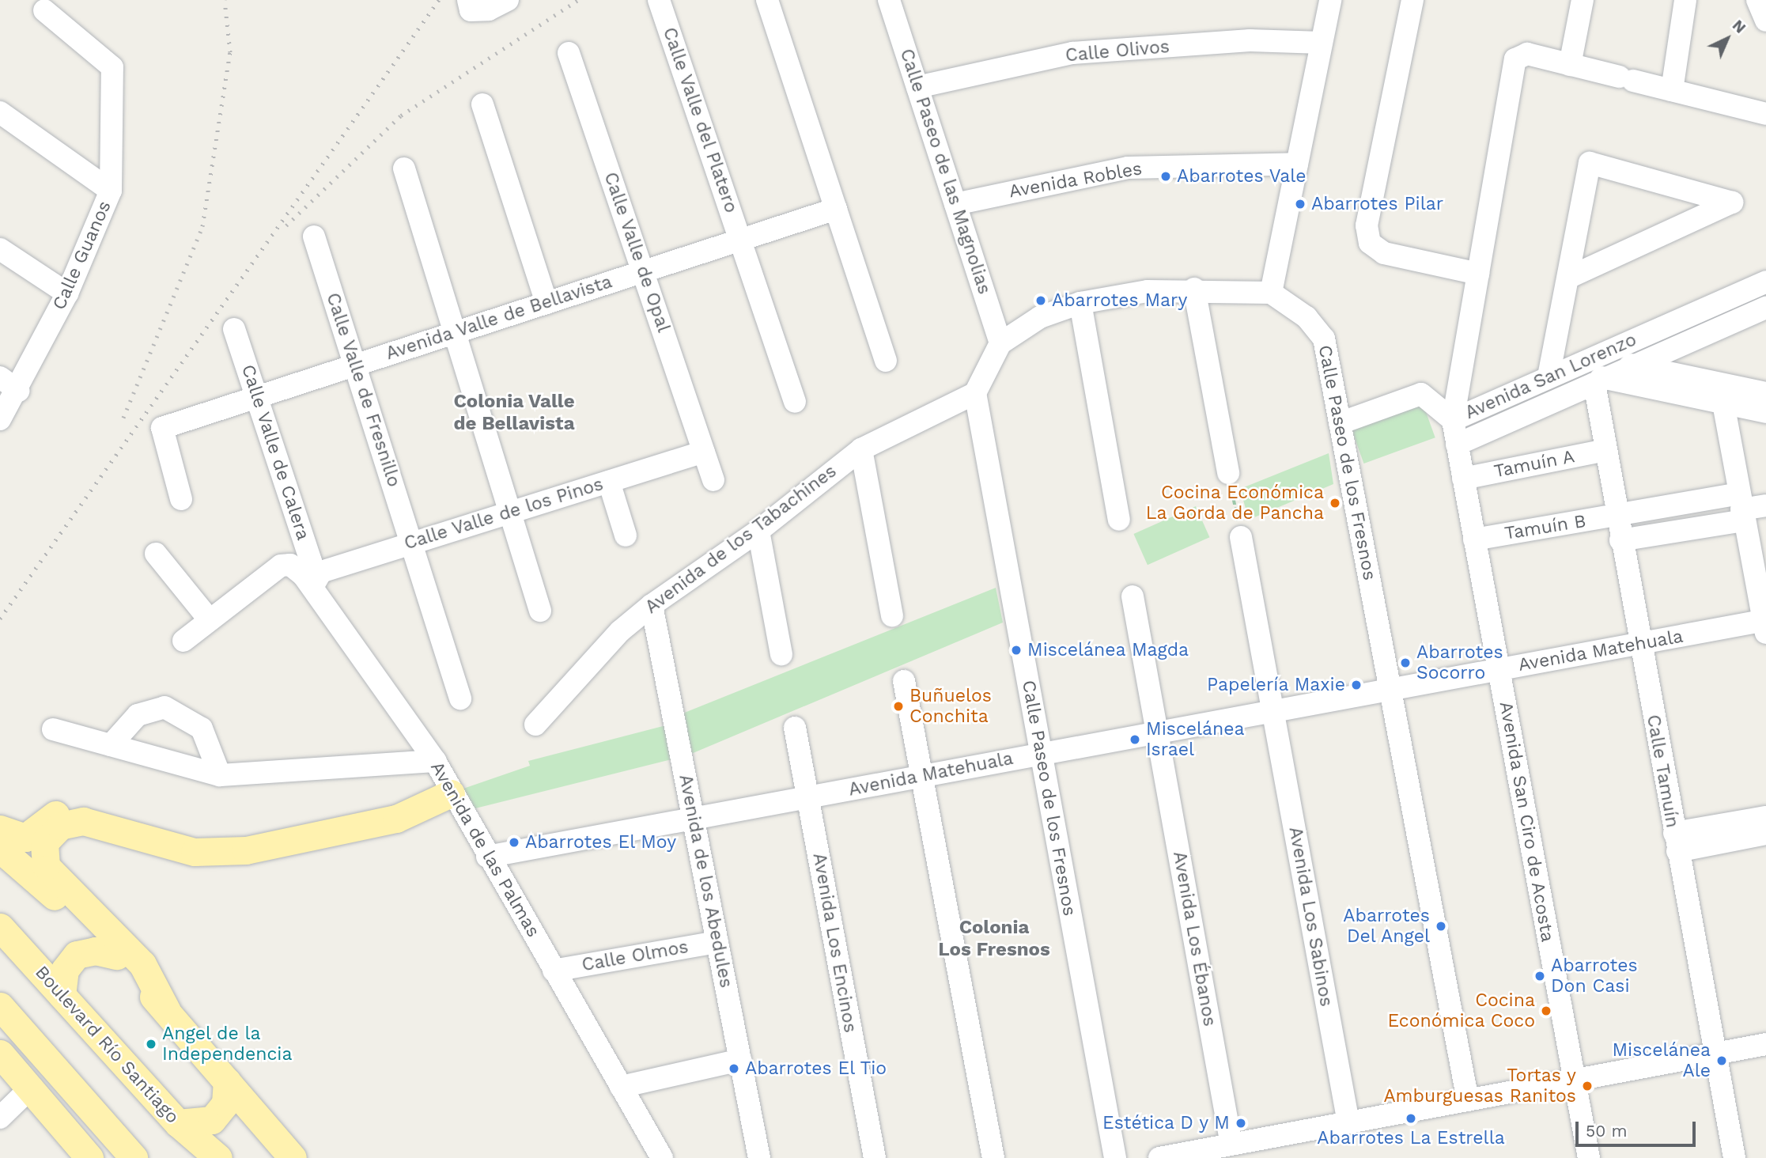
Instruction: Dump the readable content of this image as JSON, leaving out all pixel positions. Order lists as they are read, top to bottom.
{
  "streets": {
    "main road": ["Boulevard Río Santiago"],
    "street": [
      "Calle Olivos",
      "Calle Valle del Platero",
      "Calle Paseo de las Magnolias",
      "Avenida Robles",
      "Calle Valle de Opal",
      "Calle Guanos",
      "Avenida Valle de Bellavista",
      "Avenida San Lorenzo",
      "Calle Valle de Fresnillo",
      "Calle Valle de Calera",
      "Calle Paseo de los Fresnos",
      "Tamuín A",
      "Calle Valle de los Pinos",
      "Tamuín B",
      "Avenida de los Tabachines",
      "Avenida Matehuala",
      "Calle Tamuín",
      "Avenida San Ciro de Acosta",
      "Avenida de las Palmas",
      "Avenida de los Abedules",
      "Avenida Los Sabinos",
      "Avenida Los Ébanos",
      "Avenida Los Encinos",
      "Calle Olmos"
    ]
  },
  "crossings": [
    ["Calle Olivos", "Calle Paseo de las Magnolias"],
    ["Calle Valle del Platero", "Avenida Valle de Bellavista"],
    ["Calle Paseo de las Magnolias", "Avenida Robles"],
    ["Calle Valle de Opal", "Avenida Valle de Bellavista"],
    ["Calle Valle de Opal", "Calle Valle de los Pinos"],
    ["Avenida Valle de Bellavista", "Calle Valle de Fresnillo"],
    ["Avenida Valle de Bellavista", "Calle Valle de Calera"],
    ["Avenida San Lorenzo", "Calle Paseo de los Fresnos"],
    ["Avenida San Lorenzo", "Calle Tamuín"],
    ["Avenida San Lorenzo", "Avenida San Ciro de Acosta"],
    ["Calle Valle de Fresnillo", "Calle Valle de los Pinos"],
    ["Calle Valle de Calera", "Calle Valle de los Pinos"],
    ["Calle Valle de Calera", "Avenida de las Palmas"],
    ["Calle Paseo de los Fresnos", "Avenida de los Tabachines"],
    ["Calle Paseo de los Fresnos", "Avenida Matehuala"],
    ["Tamuín A", "Calle Tamuín"],
    ["Tamuín A", "Avenida San Ciro de Acosta"],
    ["Calle Valle de los Pinos", "Avenida de las Palmas"],
    ["Tamuín B", "Calle Tamuín"],
    ["Tamuín B", "Avenida San Ciro de Acosta"],
    ["Avenida de los Tabachines", "Avenida de los Abedules"],
    ["Avenida Matehuala", "Calle Tamuín"],
    ["Avenida Matehuala", "Avenida San Ciro de Acosta"],
    ["Avenida Matehuala", "Avenida de las Palmas"],
    ["Avenida Matehuala", "Avenida de los Abedules"],
    ["Avenida Matehuala", "Avenida Los Sabinos"],
    ["Avenida Matehuala", "Avenida Los Ébanos"],
    ["Avenida Matehuala", "Avenida Los Encinos"],
    ["Avenida de las Palmas", "Calle Olmos"],
    ["Avenida de los Abedules", "Calle Olmos"]
  ],
  "districts": ["Colonia Valle de Bellavista", "Colonia Los Fresnos"],
  "places": [
    "Abarrotes Vale",
    "Abarrotes Pilar",
    "Abarrotes Mary",
    "Cocina Económica La Gorda de Pancha",
    "Miscelánea Magda",
    "Abarrotes Socorro",
    "Papelería Maxie",
    "Buñuelos Conchita",
    "Miscelánea Israel",
    "Abarrotes El Moy",
    "Abarrotes Del Angel",
    "Abarrotes Don Casi",
    "Cocina Económica Coco",
    "Angel de la Independencia",
    "Miscelánea Ale",
    "Abarrotes El Tio",
    "Tortas y Amburguesas Ranitos",
    "Abarrotes La Estrella",
    "Estética D y M"
  ],
  "scale_bar": "50 m",
  "north": "top right"
}
